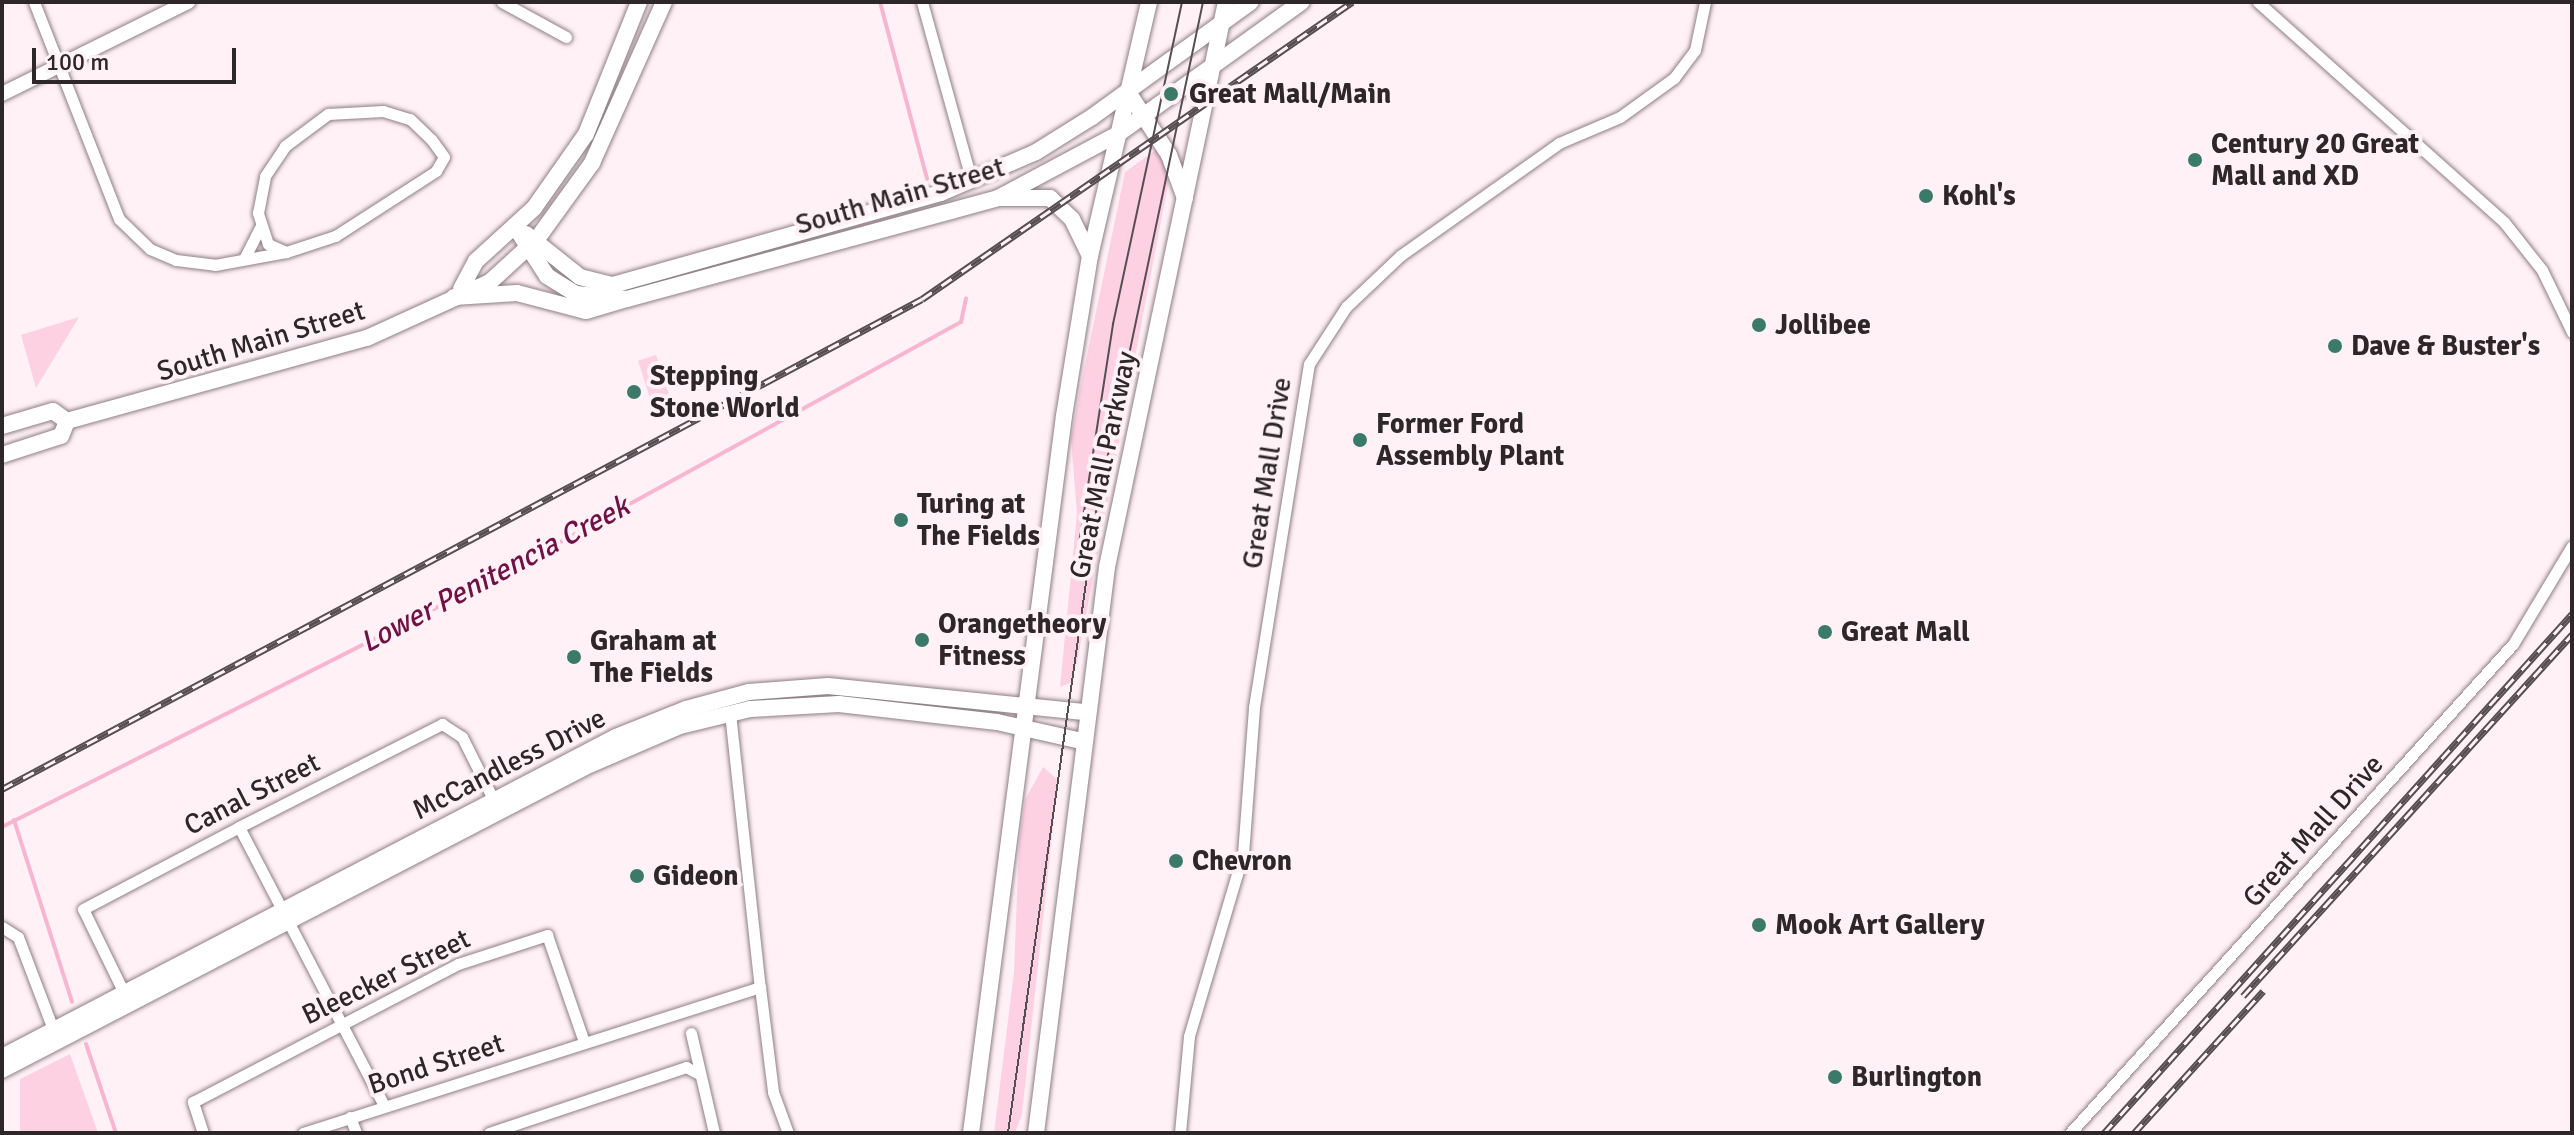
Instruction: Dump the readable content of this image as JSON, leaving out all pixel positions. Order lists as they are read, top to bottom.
{
  "streets": {
    "main road": ["South Main Street", "Great Mall Parkway", "McCandless Drive"],
    "street": [
      "Great Mall Drive",
      "Canal Street",
      "Bleecker Street",
      "Bond Street"
    ]
  },
  "crossings": [
    ["South Main Street", "Great Mall Parkway"],
    ["Great Mall Parkway", "McCandless Drive"],
    ["McCandless Drive", "Canal Street"],
    ["Bleecker Street", "Bond Street"]
  ],
  "water": ["Lower Penitencia Creek"],
  "places": [
    "Great Mall/Main",
    "Century 20 Great Mall and XD",
    "Kohl's",
    "Jollibee",
    "Dave & Buster's",
    "Stepping Stone World",
    "Former Ford Assembly Plant",
    "Turing at The Fields",
    "Great Mall",
    "Orangetheory Fitness",
    "Graham at The Fields",
    "Chevron",
    "Gideon",
    "Mook Art Gallery",
    "Burlington"
  ],
  "scale_bar": "100 m"
}
